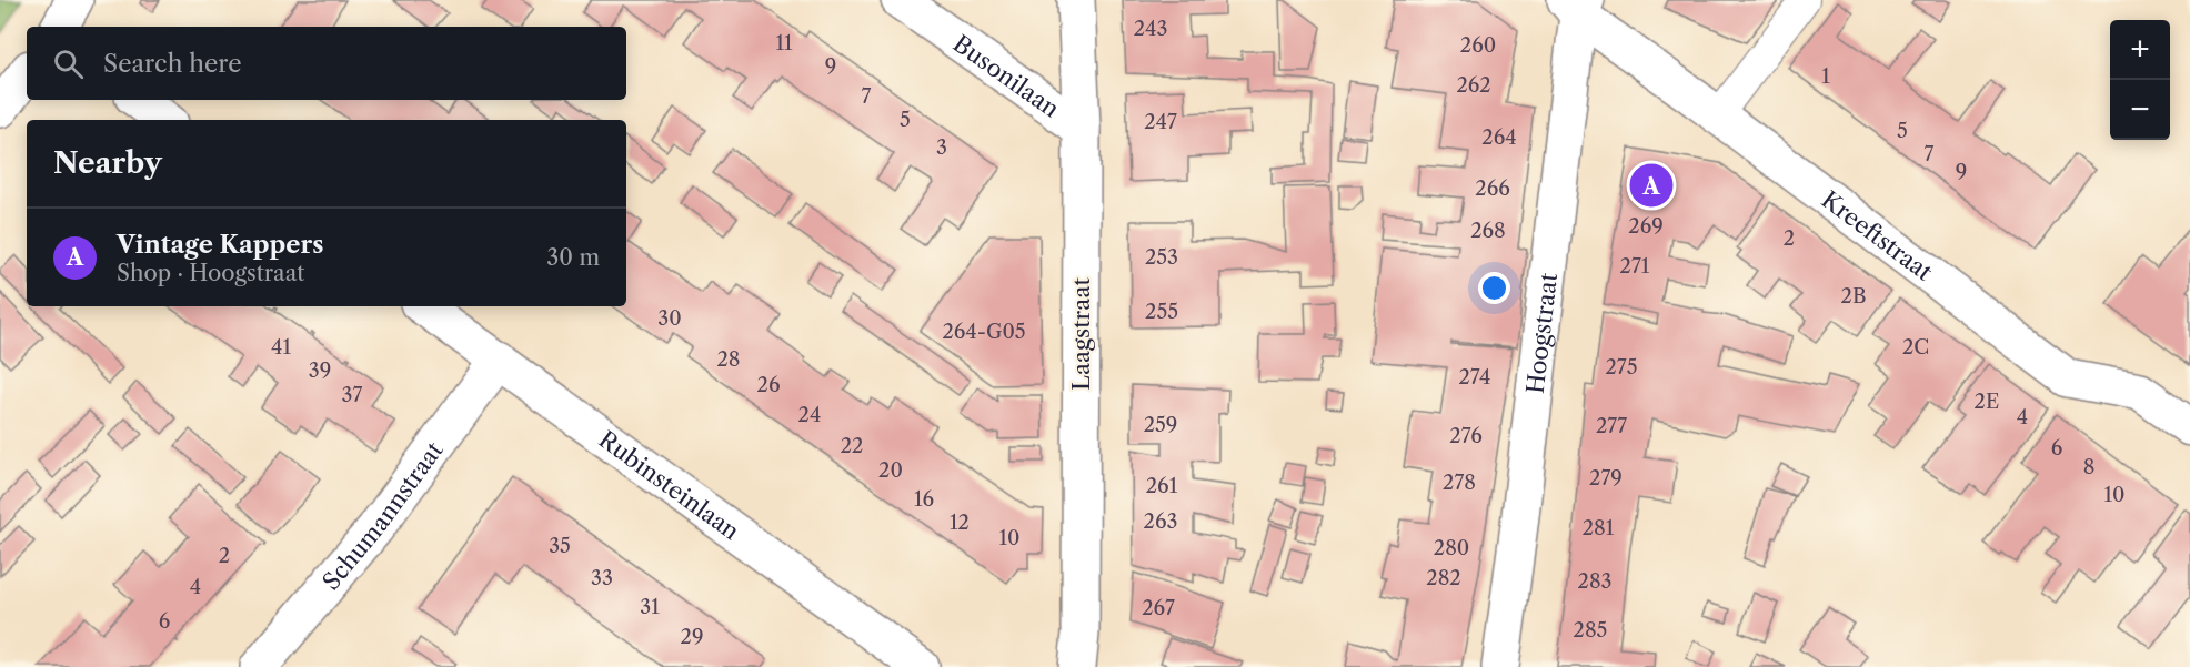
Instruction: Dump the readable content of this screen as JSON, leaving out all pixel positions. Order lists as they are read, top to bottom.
{
  "streets": {
    "street": [
      "Busonilaan",
      "Kreeftstraat",
      "Hoogstraat",
      "Laagstraat",
      "Rubinsteinlaan",
      "Schumannstraat"
    ]
  },
  "crossings": [
    ["Busonilaan", "Laagstraat"],
    ["Kreeftstraat", "Hoogstraat"],
    ["Rubinsteinlaan", "Schumannstraat"]
  ],
  "house_numbers": [
    "243",
    "11",
    "260",
    "9",
    "1",
    "262",
    "7",
    "5",
    "247",
    "5",
    "264",
    "3",
    "7",
    "9",
    "266",
    "269",
    "268",
    "2",
    "253",
    "271",
    "2B",
    "255",
    "30",
    "264-G05",
    "41",
    "2C",
    "28",
    "275",
    "39",
    "274",
    "26",
    "37",
    "2E",
    "24",
    "4",
    "259",
    "277",
    "276",
    "22",
    "6",
    "8",
    "20",
    "279",
    "278",
    "261",
    "10",
    "16",
    "263",
    "12",
    "281",
    "10",
    "35",
    "280",
    "2",
    "33",
    "282",
    "283",
    "4",
    "31",
    "267",
    "6",
    "285",
    "29"
  ],
  "page": {
    "map_buttons": ["+", "−"],
    "search": "Search here",
    "heading": "Nearby",
    "pins": "A",
    "list": [
      {
        "mark": "A",
        "name": "Vintage Kappers",
        "note": "Shop · Hoogstraat",
        "value": "30 m"
      }
    ]
  }
}
